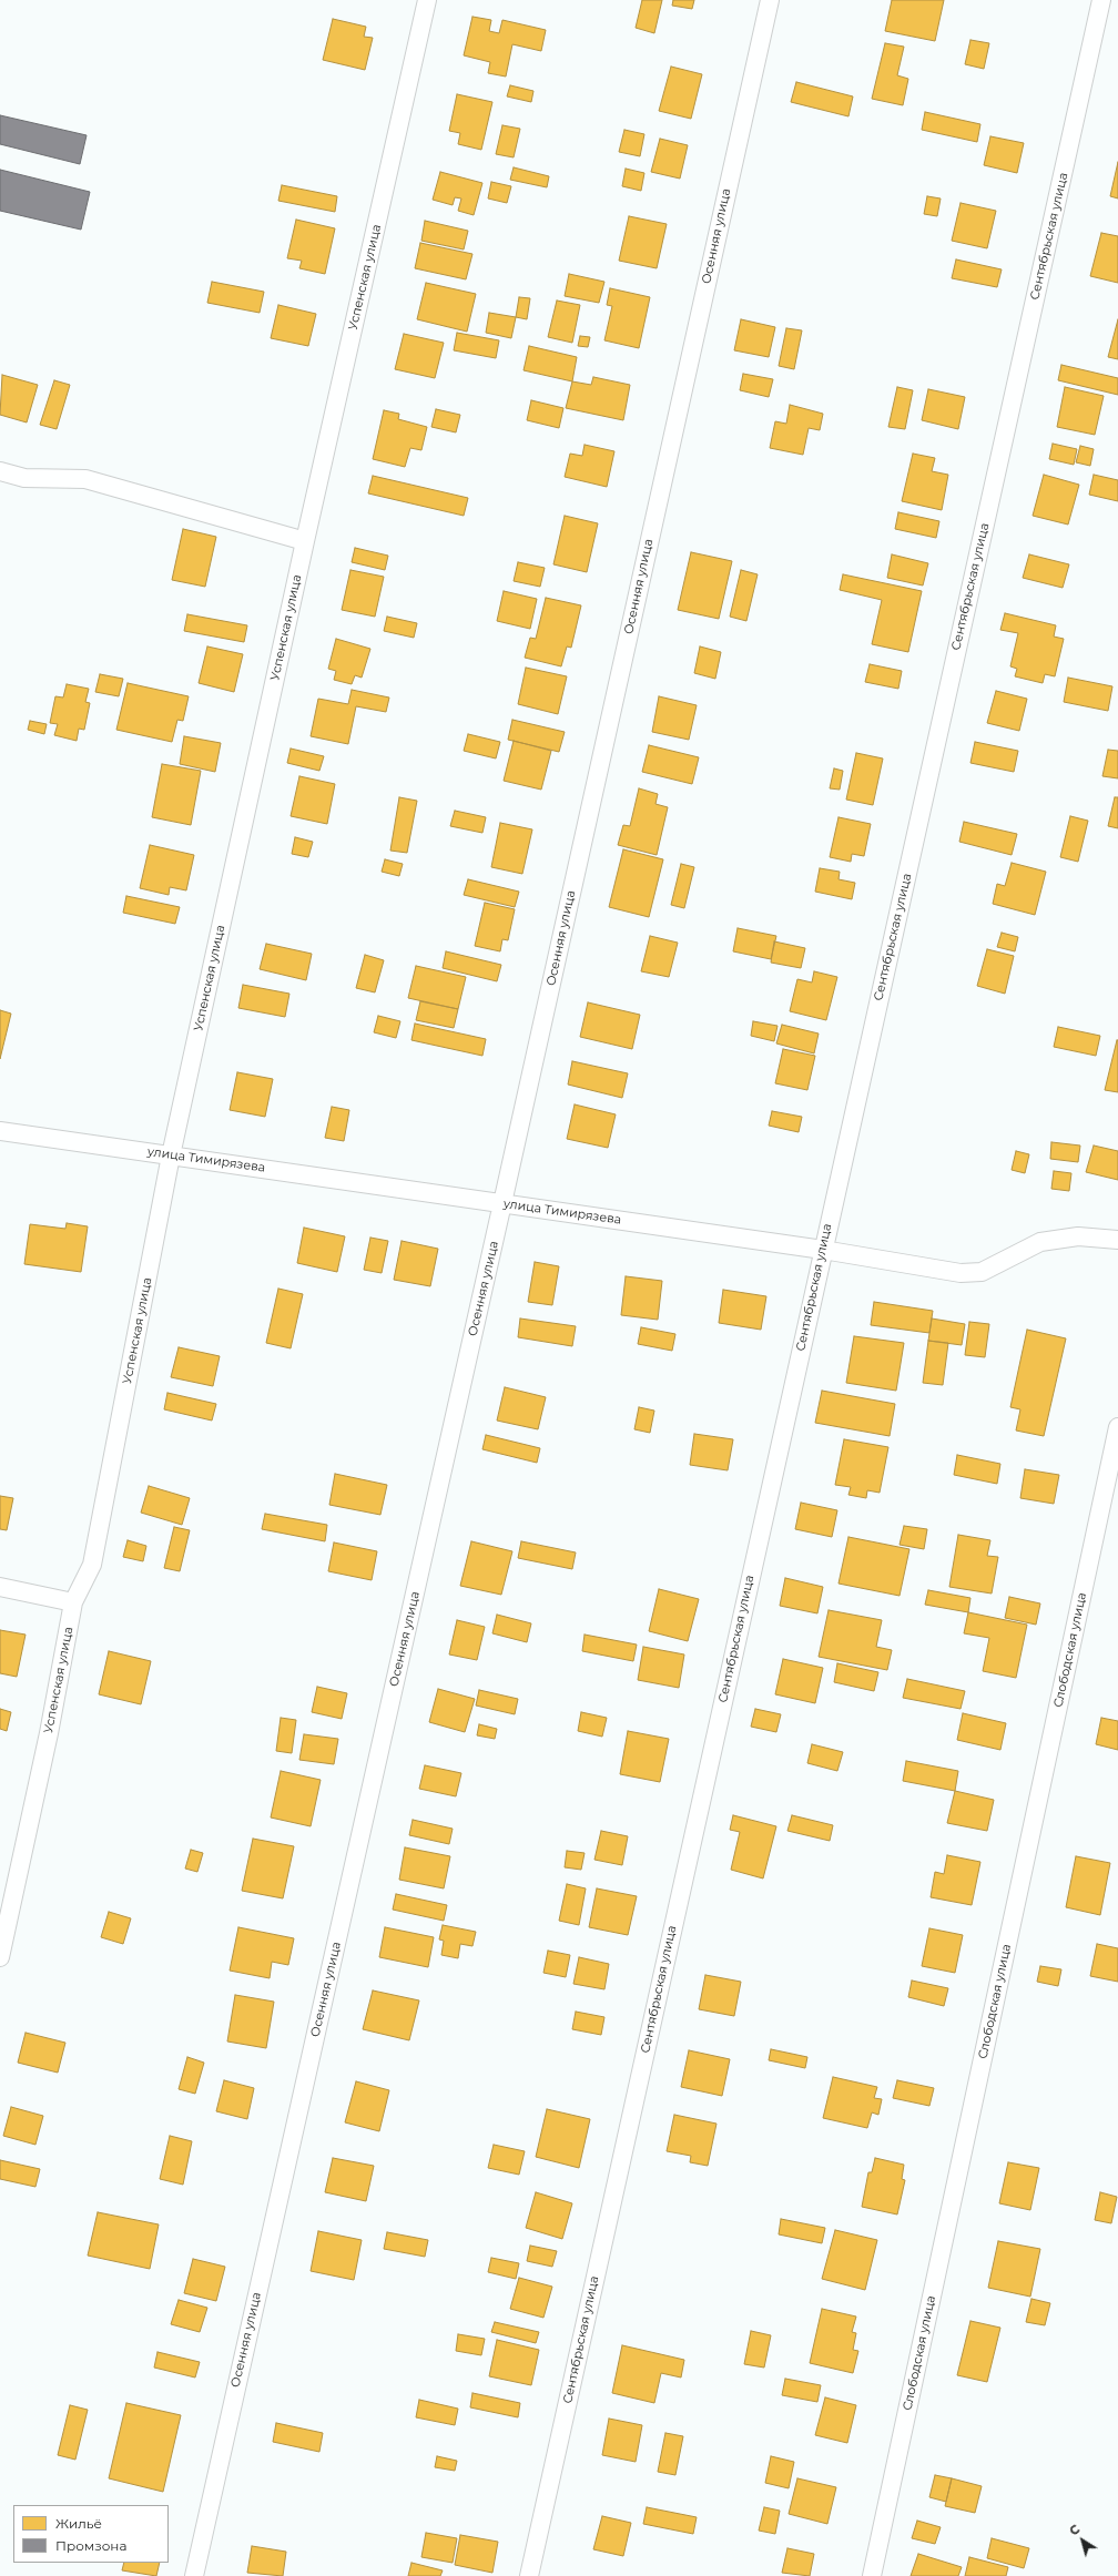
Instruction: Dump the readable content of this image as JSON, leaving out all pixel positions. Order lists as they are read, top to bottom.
{
  "streets": {
    "street": [
      "Осенняя улица",
      "Сентябрьская улица",
      "Успенская улица",
      "улица Тимирязева",
      "Слободская улица"
    ]
  },
  "crossings": [
    ["Осенняя улица", "улица Тимирязева"],
    ["Сентябрьская улица", "улица Тимирязева"],
    ["Успенская улица", "улица Тимирязева"]
  ],
  "legend": ["Жильё", "Промзона"],
  "north": "top left"
}
